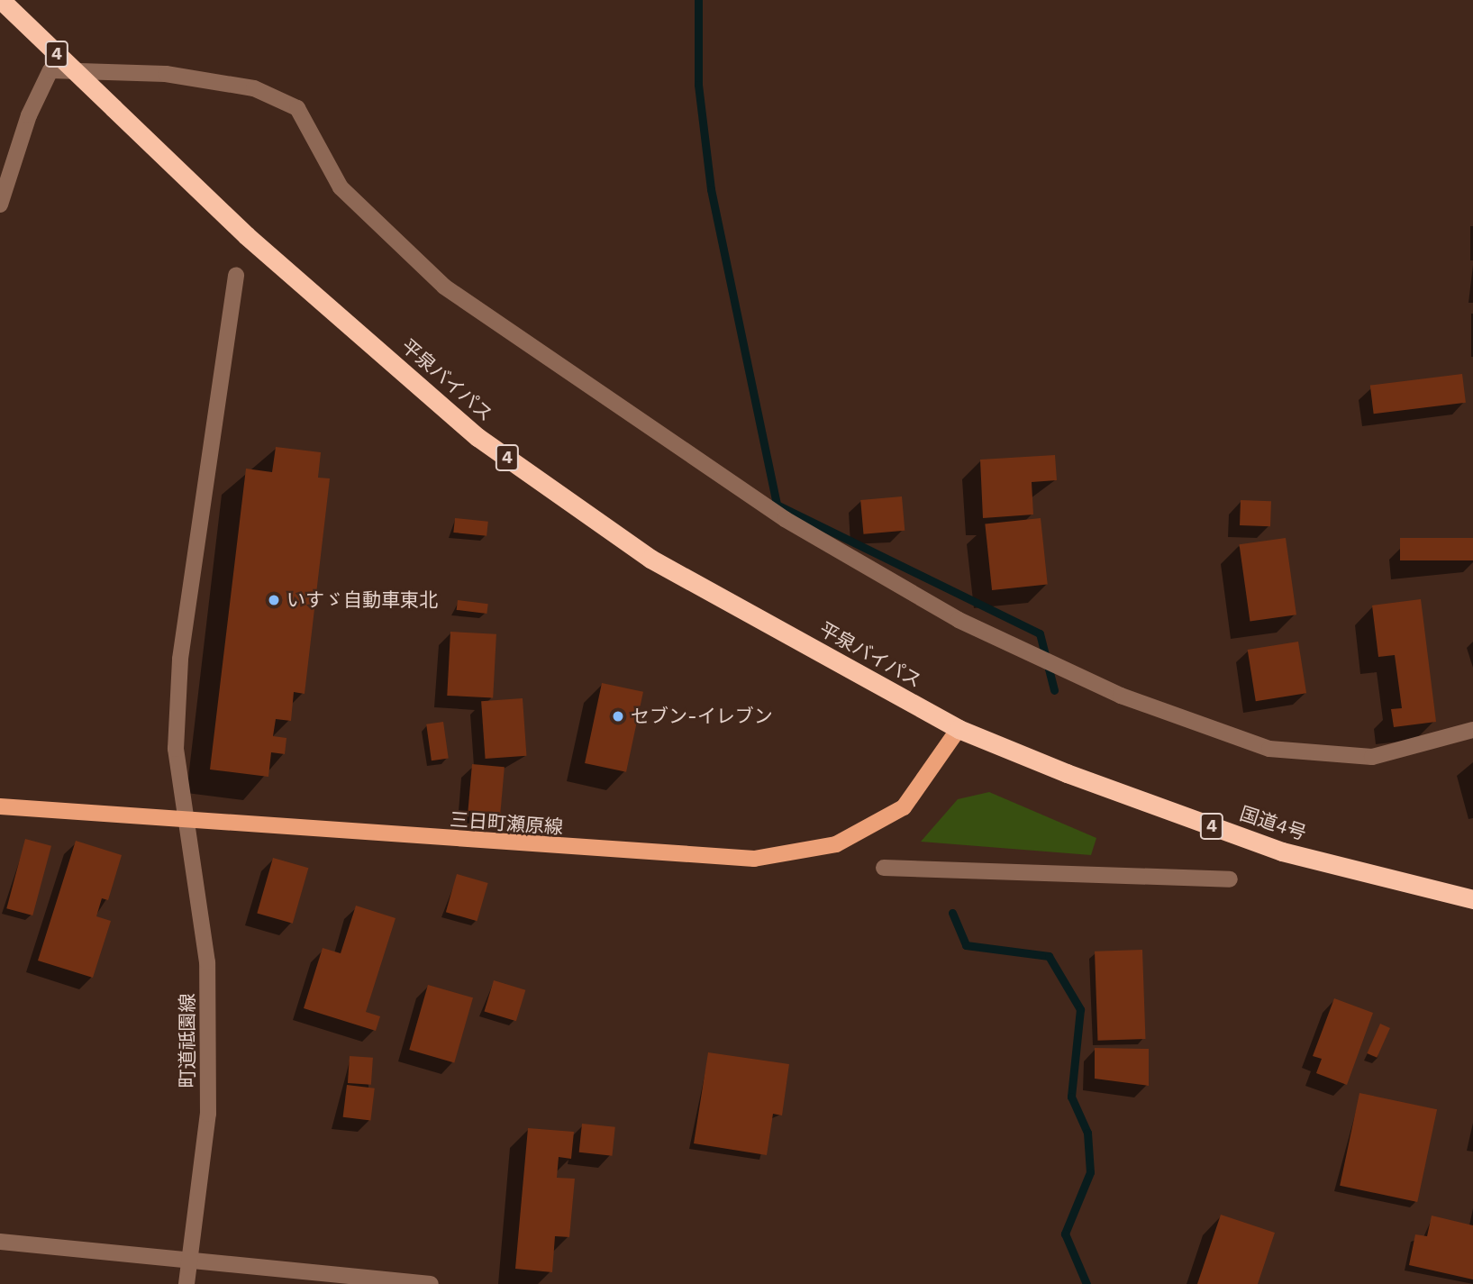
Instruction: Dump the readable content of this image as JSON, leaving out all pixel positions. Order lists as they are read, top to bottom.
{
  "streets": {
    "highway": ["4", "平泉バイパス", "国道4号"],
    "main road": ["三日町瀬原線"],
    "street": ["町道祗園線"]
  },
  "crossings": [
    ["平泉バイパス", "三日町瀬原線"],
    ["平泉バイパス", "国道4号"],
    ["三日町瀬原線", "国道4号"],
    ["三日町瀬原線", "町道祗園線"]
  ],
  "places": ["いすゞ自動車東北", "セブン-イレブン"]
}
